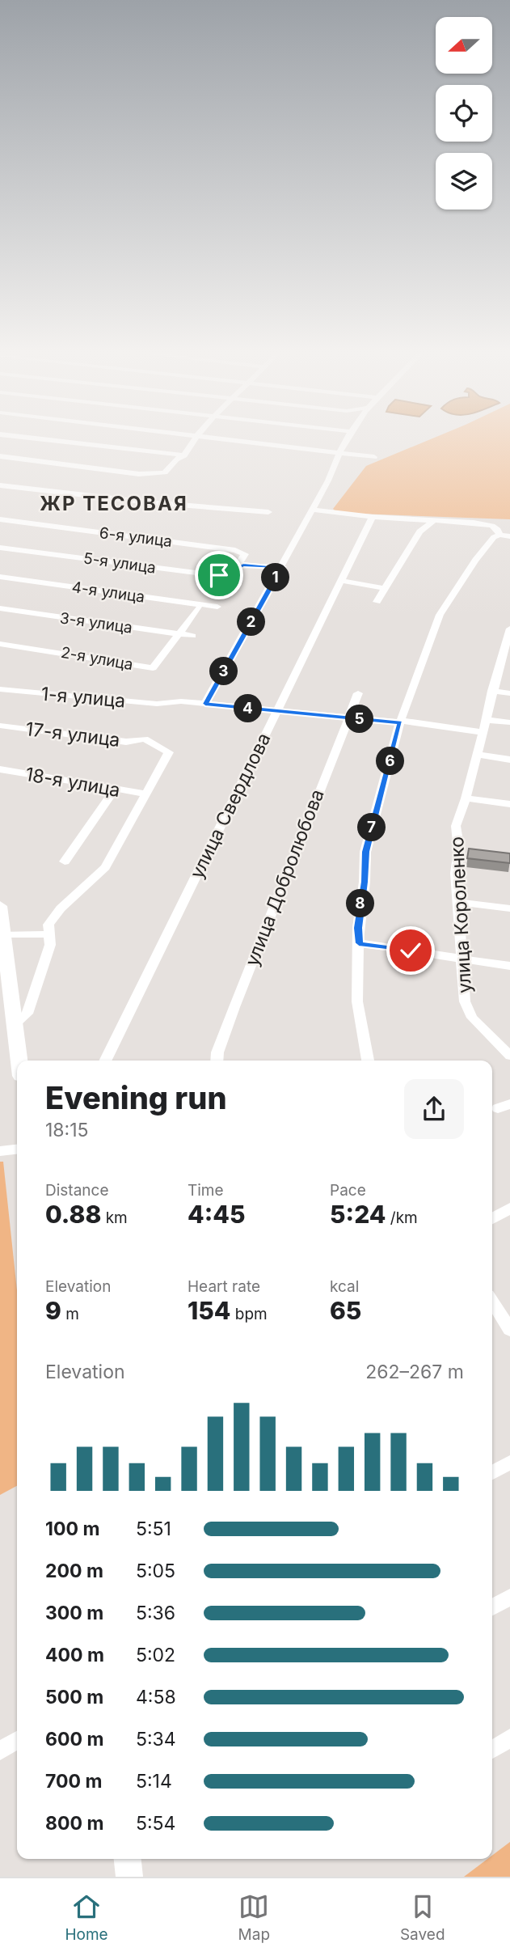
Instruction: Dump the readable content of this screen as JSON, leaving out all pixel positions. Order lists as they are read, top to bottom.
{
  "streets": {
    "street": [
      "6-я улица",
      "5-я улица",
      "4-я улица",
      "3-я улица",
      "2-я улица",
      "1-я улица",
      "17-я улица",
      "18-я улица",
      "улица Свердлова",
      "улица Добролюбова",
      "улица Короленко"
    ]
  },
  "crossings": [
    ["6-я улица", "5-я улица"],
    ["3-я улица", "2-я улица"],
    ["1-я улица", "улица Свердлова"],
    ["1-я улица", "улица Добролюбова"],
    ["1-я улица", "улица Короленко"],
    ["17-я улица", "18-я улица"]
  ],
  "districts": ["ЖР ТЕСОВАЯ"],
  "north": "left",
  "page": {
    "pins": [
      "1",
      "2",
      "3",
      "4",
      "5",
      "6",
      "7",
      "8"
    ],
    "heading": ["Evening run", "18:15"],
    "stats": [
      ["Distance", "0.88 km"],
      ["Time", "4:45"],
      ["Pace", "5:24 /km"],
      ["Elevation", "9 m"],
      ["Heart rate", "154 bpm"],
      ["kcal", "65"]
    ],
    "chart": ["Elevation", "262–267 m"],
    "list": [
      {
        "name": "100 m",
        "note": "5:51"
      },
      {
        "name": "200 m",
        "note": "5:05"
      },
      {
        "name": "300 m",
        "note": "5:36"
      },
      {
        "name": "400 m",
        "note": "5:02"
      },
      {
        "name": "500 m",
        "note": "4:58"
      },
      {
        "name": "600 m",
        "note": "5:34"
      },
      {
        "name": "700 m",
        "note": "5:14"
      },
      {
        "name": "800 m",
        "note": "5:54"
      }
    ],
    "tabs": ["Home", "Map", "Saved"]
  }
}
